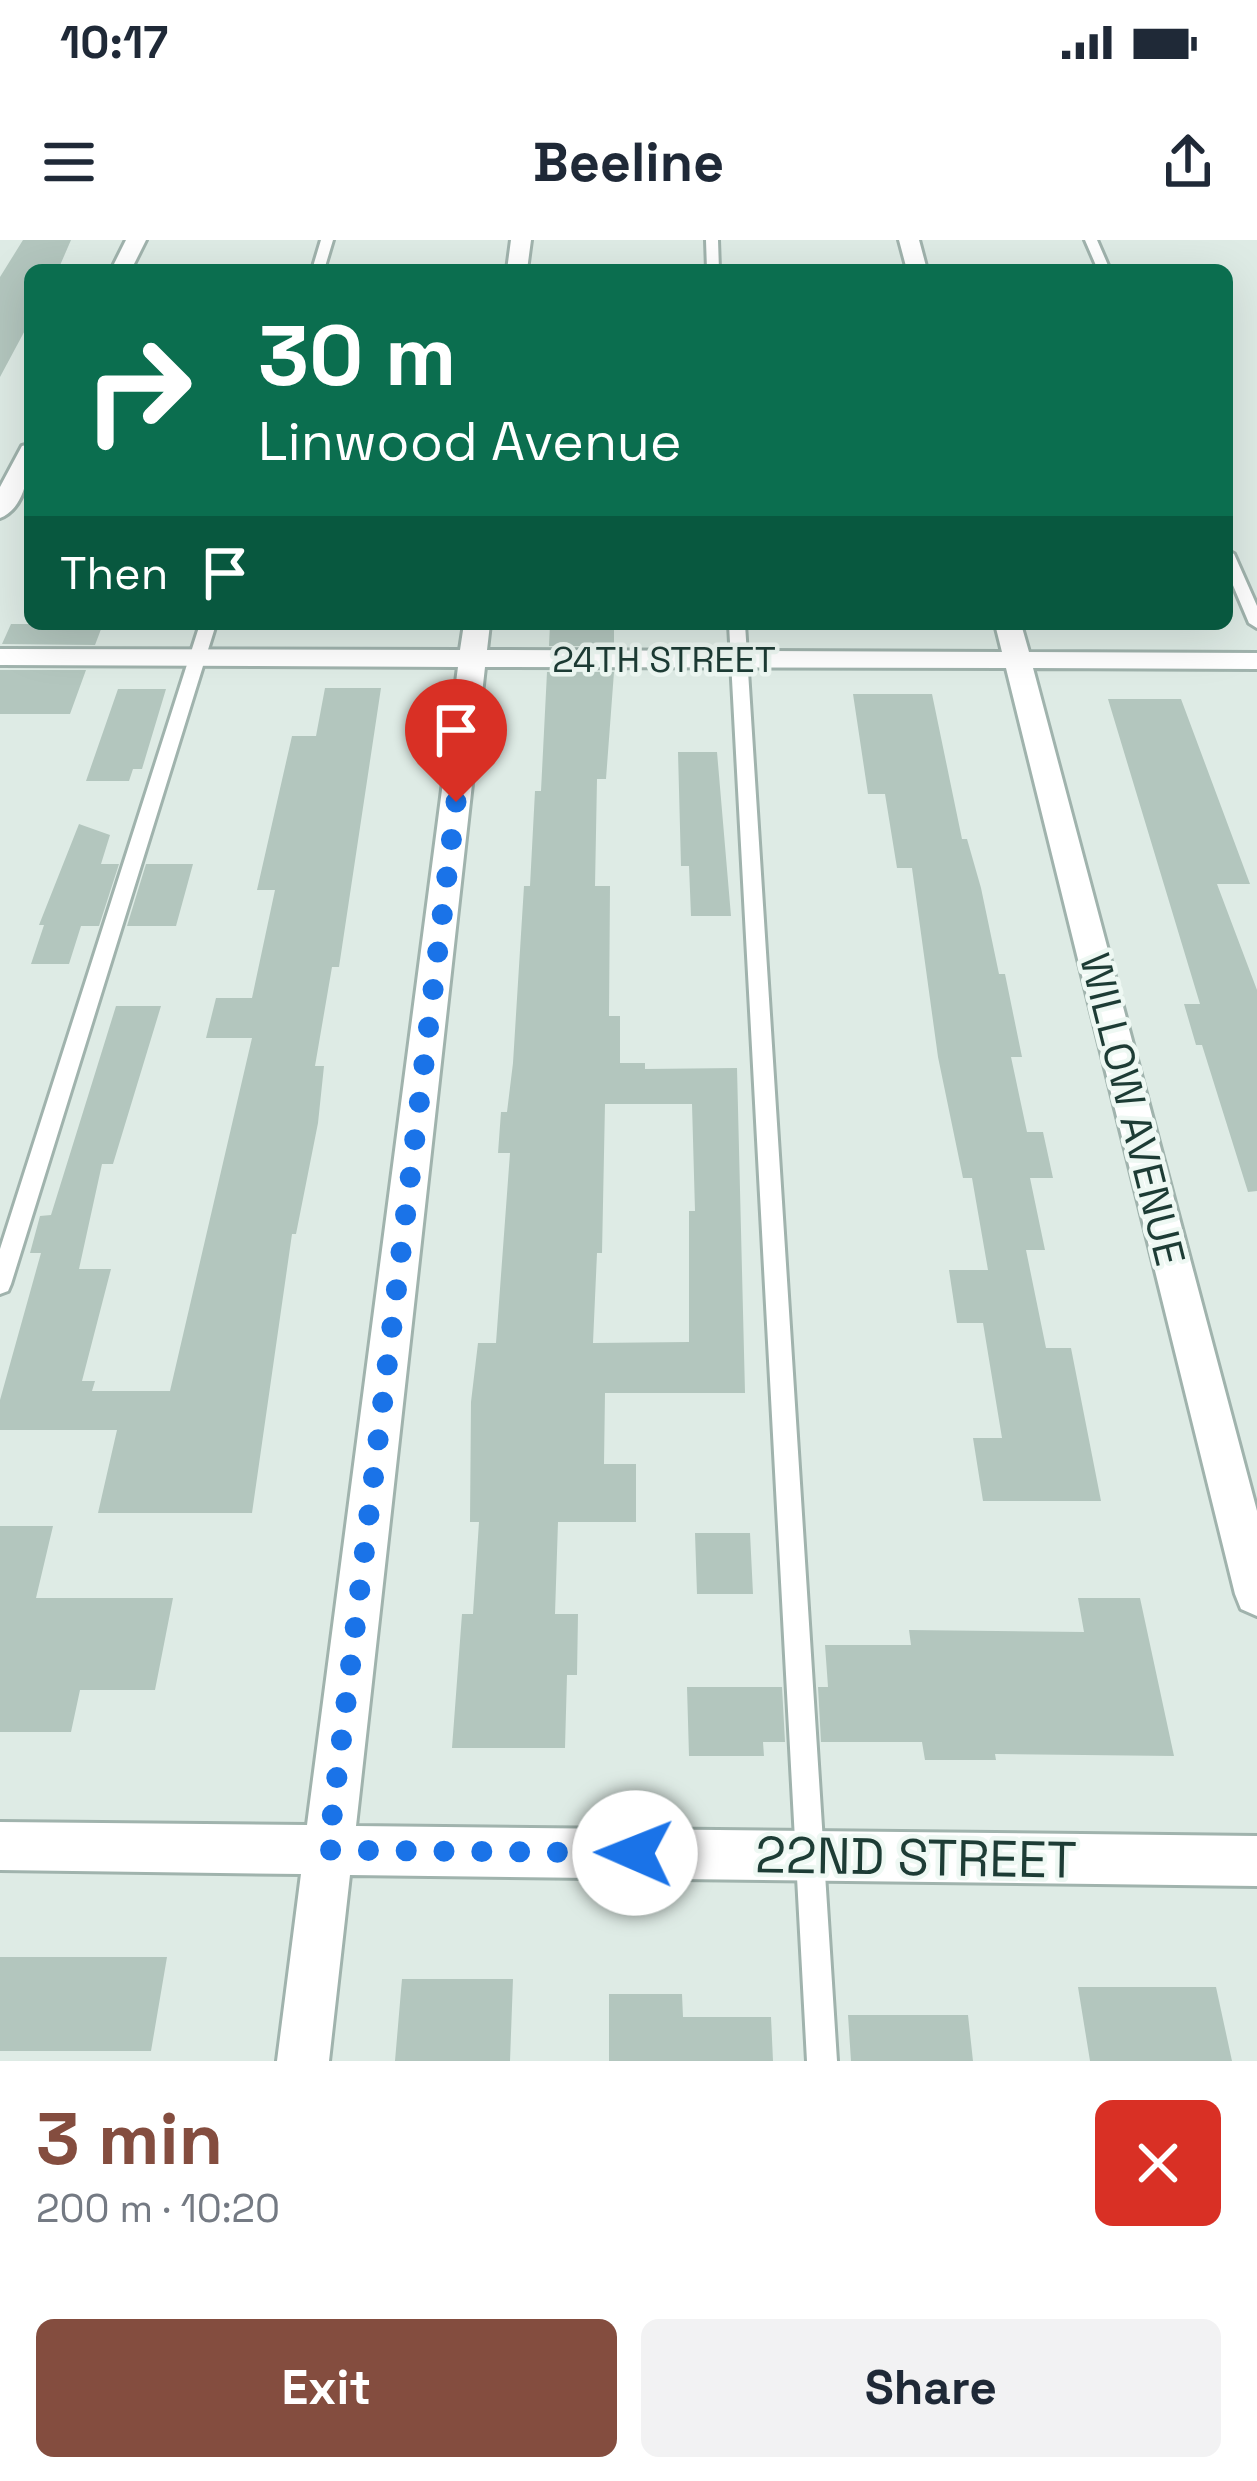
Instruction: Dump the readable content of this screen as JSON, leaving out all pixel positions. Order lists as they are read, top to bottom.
{
  "streets": {
    "street": ["24TH STREET", "WILLOW AVENUE", "22ND STREET"]
  },
  "crossings": [
    ["24TH STREET", "WILLOW AVENUE"]
  ],
  "page": {
    "status": "10:17",
    "header": "Beeline",
    "turn": ["30 m", "Linwood Avenue"],
    "then": "Then",
    "heading": ["3 min", "200 m · 10:20"],
    "buttons": ["Exit", "Share"]
  }
}
